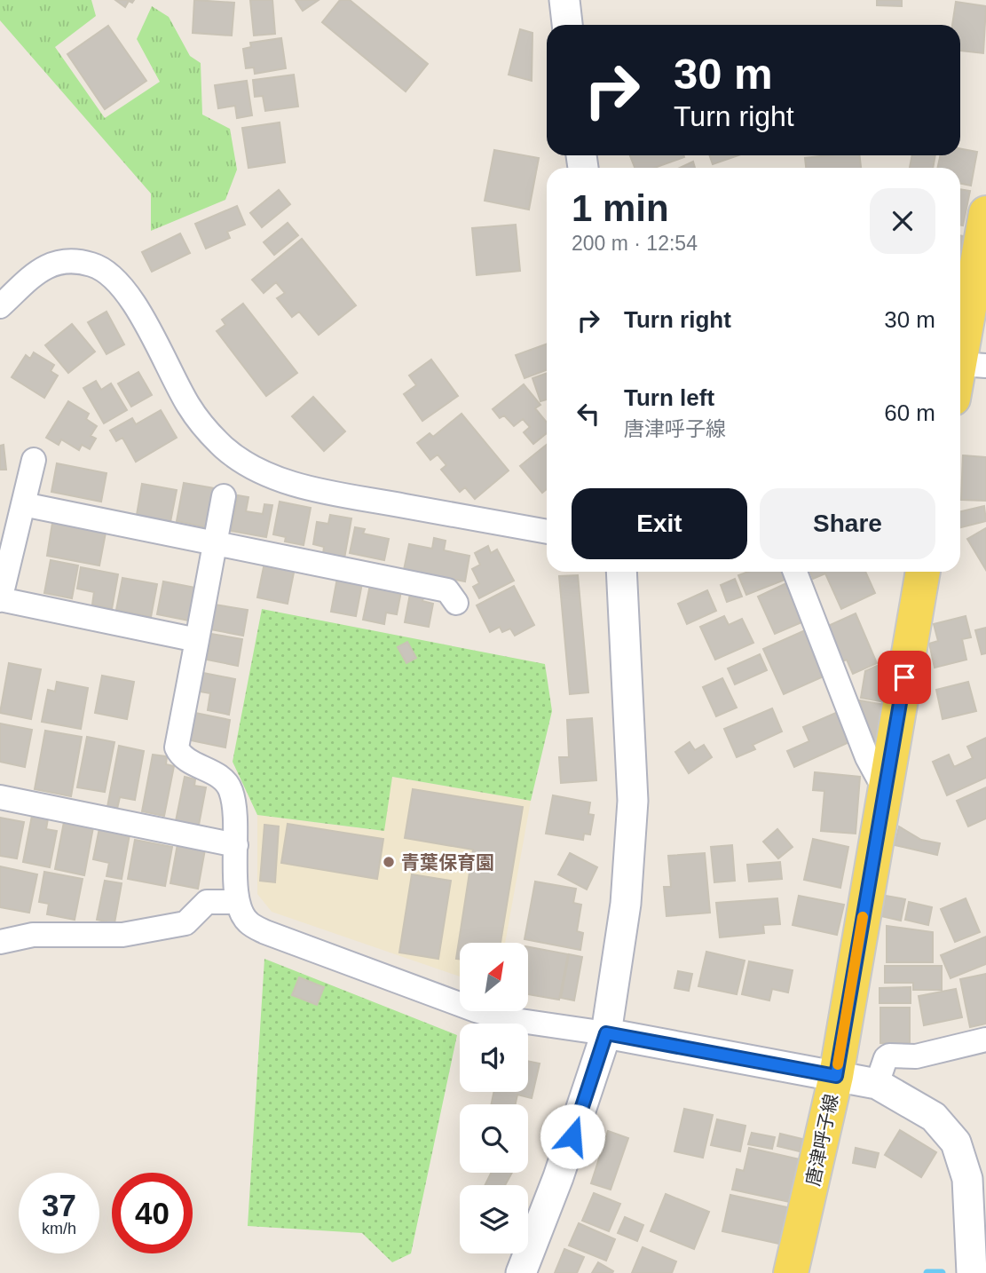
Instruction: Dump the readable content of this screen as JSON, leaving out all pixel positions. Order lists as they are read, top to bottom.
{
  "streets": {
    "main road": ["唐津呼子線"]
  },
  "places": ["青葉保育園"],
  "north": "top right",
  "page": {
    "turn": ["30 m", "Turn right"],
    "heading": ["1 min", "200 m · 12:54"],
    "list": [
      {
        "name": "Turn right",
        "value": "30 m"
      },
      {
        "name": "Turn left",
        "note": "唐津呼子線",
        "value": "60 m"
      }
    ],
    "buttons": ["Exit", "Share"],
    "speed": "37 km/h",
    "limit": "40"
  }
}
